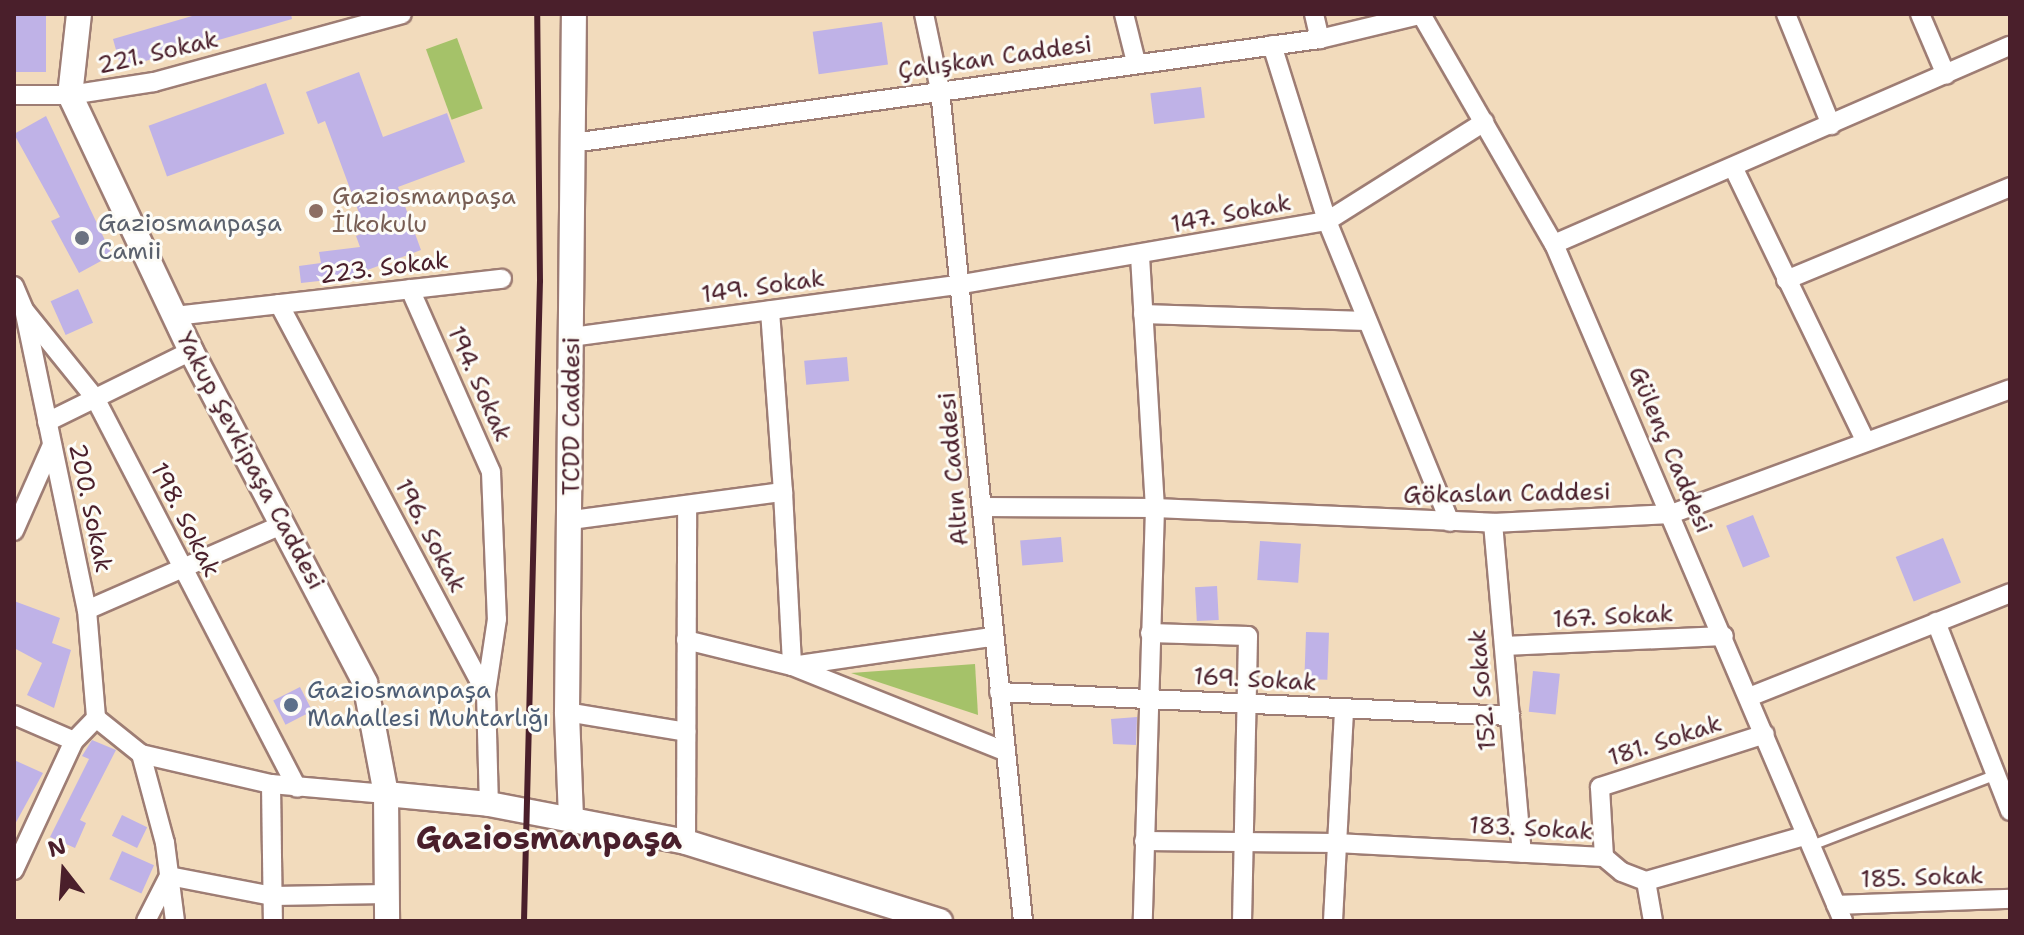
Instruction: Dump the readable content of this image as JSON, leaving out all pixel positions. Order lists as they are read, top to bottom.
{
  "streets": {
    "main road": ["TCDD Caddesi", "Yakup Şevkipaşa Caddesi"],
    "street": [
      "221. Sokak",
      "Çalışkan Caddesi",
      "147. Sokak",
      "223. Sokak",
      "149. Sokak",
      "194. Sokak",
      "Gülenç Caddesi",
      "Altın Caddesi",
      "Gökaslan Caddesi",
      "200. Sokak",
      "198. Sokak",
      "196. Sokak",
      "167. Sokak",
      "169. Sokak",
      "152. Sokak",
      "181. Sokak",
      "183. Sokak",
      "185. Sokak"
    ]
  },
  "crossings": [
    ["221. Sokak", "Yakup Şevkipaşa Caddesi"],
    ["Çalışkan Caddesi", "TCDD Caddesi"],
    ["Çalışkan Caddesi", "Gülenç Caddesi"],
    ["Çalışkan Caddesi", "Altın Caddesi"],
    ["147. Sokak", "149. Sokak"],
    ["147. Sokak", "Gülenç Caddesi"],
    ["147. Sokak", "Altın Caddesi"],
    ["223. Sokak", "194. Sokak"],
    ["223. Sokak", "Yakup Şevkipaşa Caddesi"],
    ["223. Sokak", "196. Sokak"],
    ["149. Sokak", "TCDD Caddesi"],
    ["149. Sokak", "Altın Caddesi"],
    ["194. Sokak", "196. Sokak"],
    ["Gülenç Caddesi", "Gökaslan Caddesi"],
    ["Gülenç Caddesi", "167. Sokak"],
    ["Gülenç Caddesi", "181. Sokak"],
    ["Gülenç Caddesi", "185. Sokak"],
    ["Altın Caddesi", "Gökaslan Caddesi"],
    ["Altın Caddesi", "169. Sokak"],
    ["Gökaslan Caddesi", "152. Sokak"],
    ["200. Sokak", "198. Sokak"],
    ["167. Sokak", "152. Sokak"],
    ["169. Sokak", "152. Sokak"],
    ["152. Sokak", "183. Sokak"],
    ["181. Sokak", "183. Sokak"]
  ],
  "districts": ["Gaziosmanpaşa"],
  "places": ["Gaziosmanpaşa İlkokulu", "Gaziosmanpaşa Camii", "Gaziosmanpaşa Mahallesi Muhtarlığı"],
  "north": "top"
}
